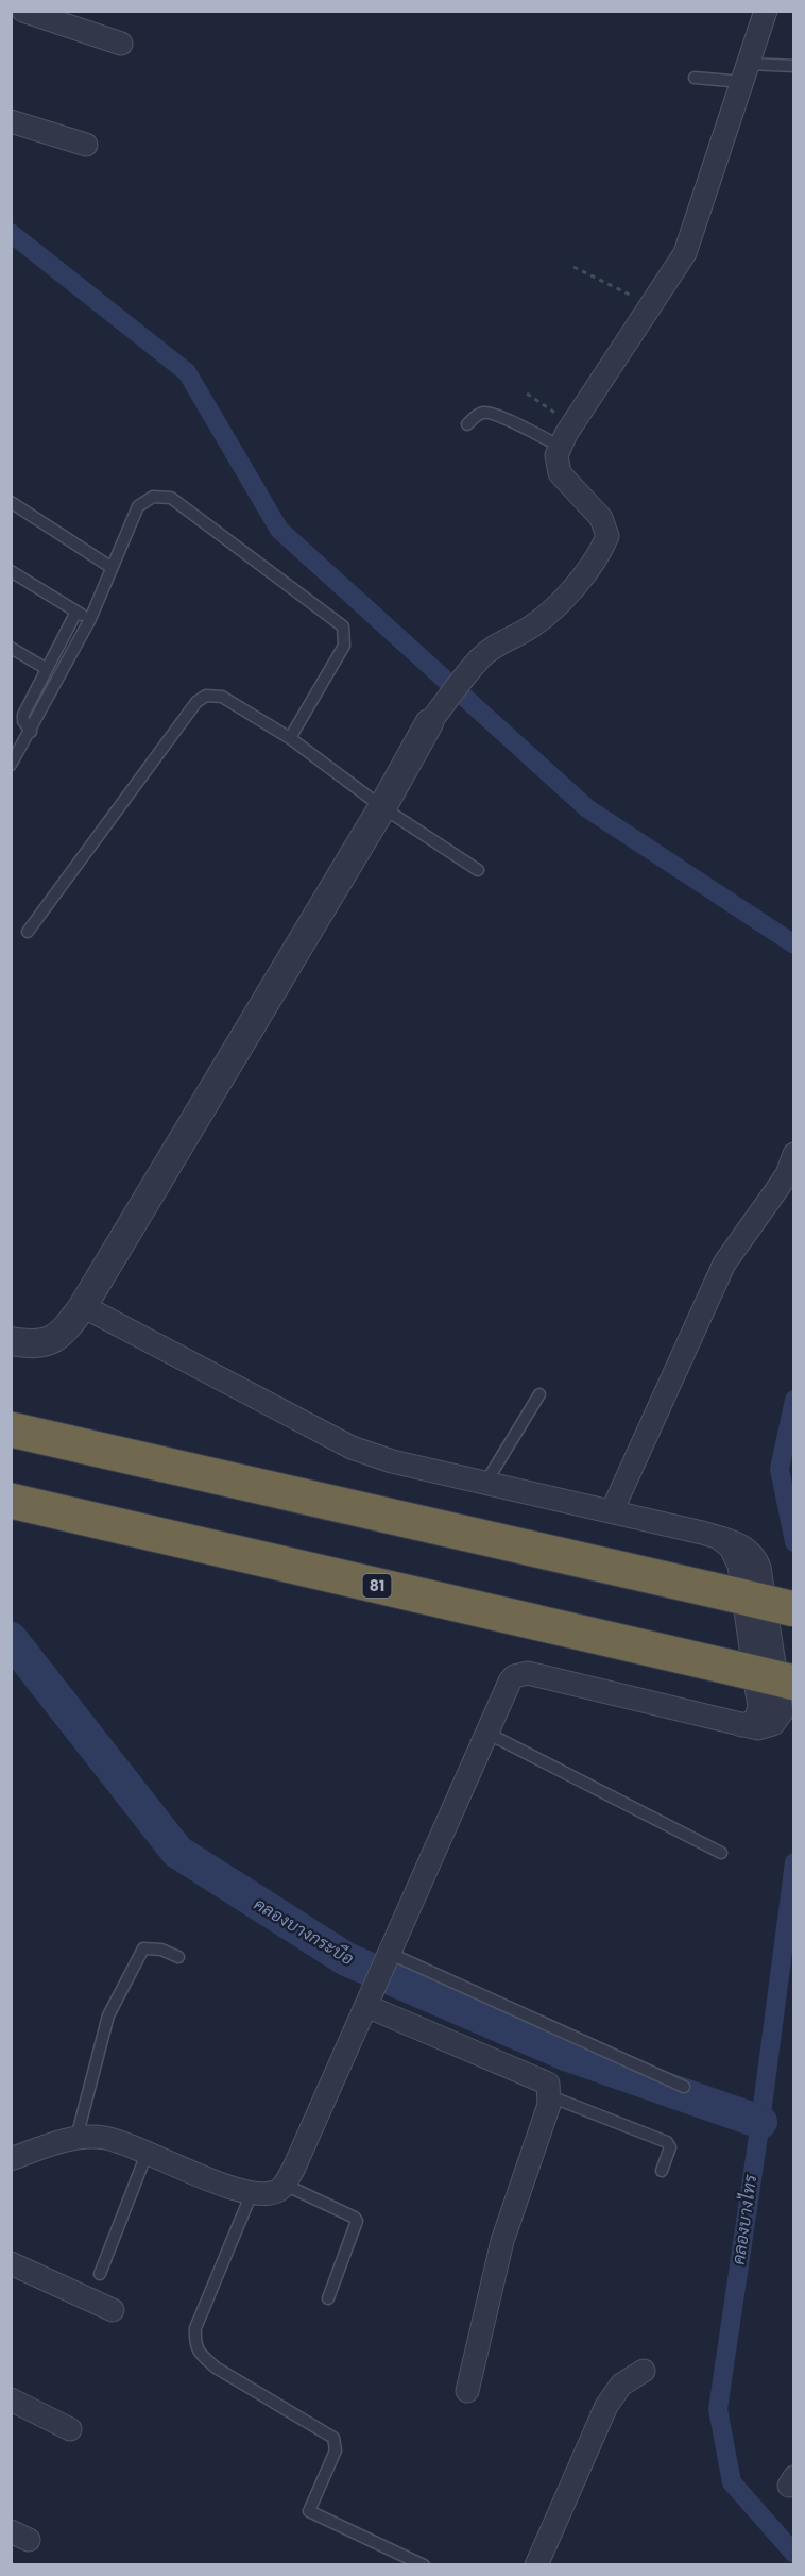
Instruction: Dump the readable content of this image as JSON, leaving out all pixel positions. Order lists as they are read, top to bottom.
{
  "streets": {
    "highway": ["81"]
  },
  "water": ["คลองบางกระบือ", "คลองบางไทร"]
}
